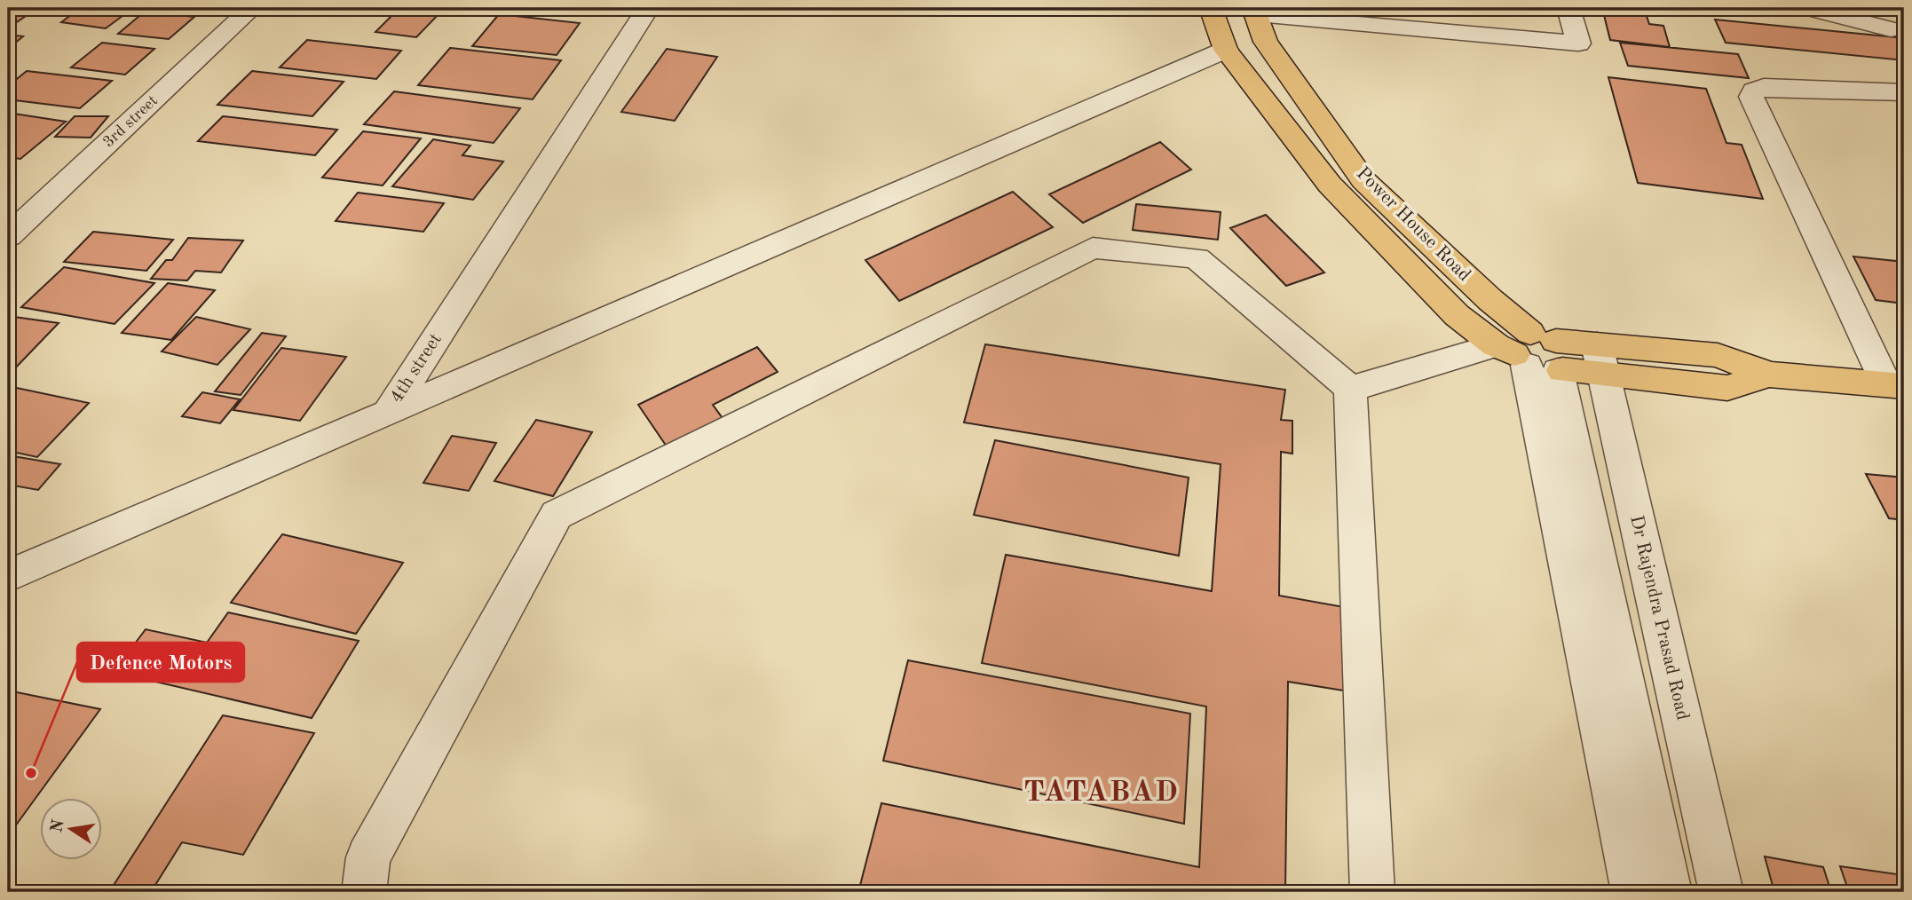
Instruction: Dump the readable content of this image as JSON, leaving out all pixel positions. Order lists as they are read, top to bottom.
{
  "streets": {
    "main road": ["Power House Road"],
    "street": ["3rd street", "4th street", "Dr Rajendra Prasad Road"]
  },
  "districts": ["TATABAD"],
  "places": ["Defence Motors"],
  "north": "left"
}
